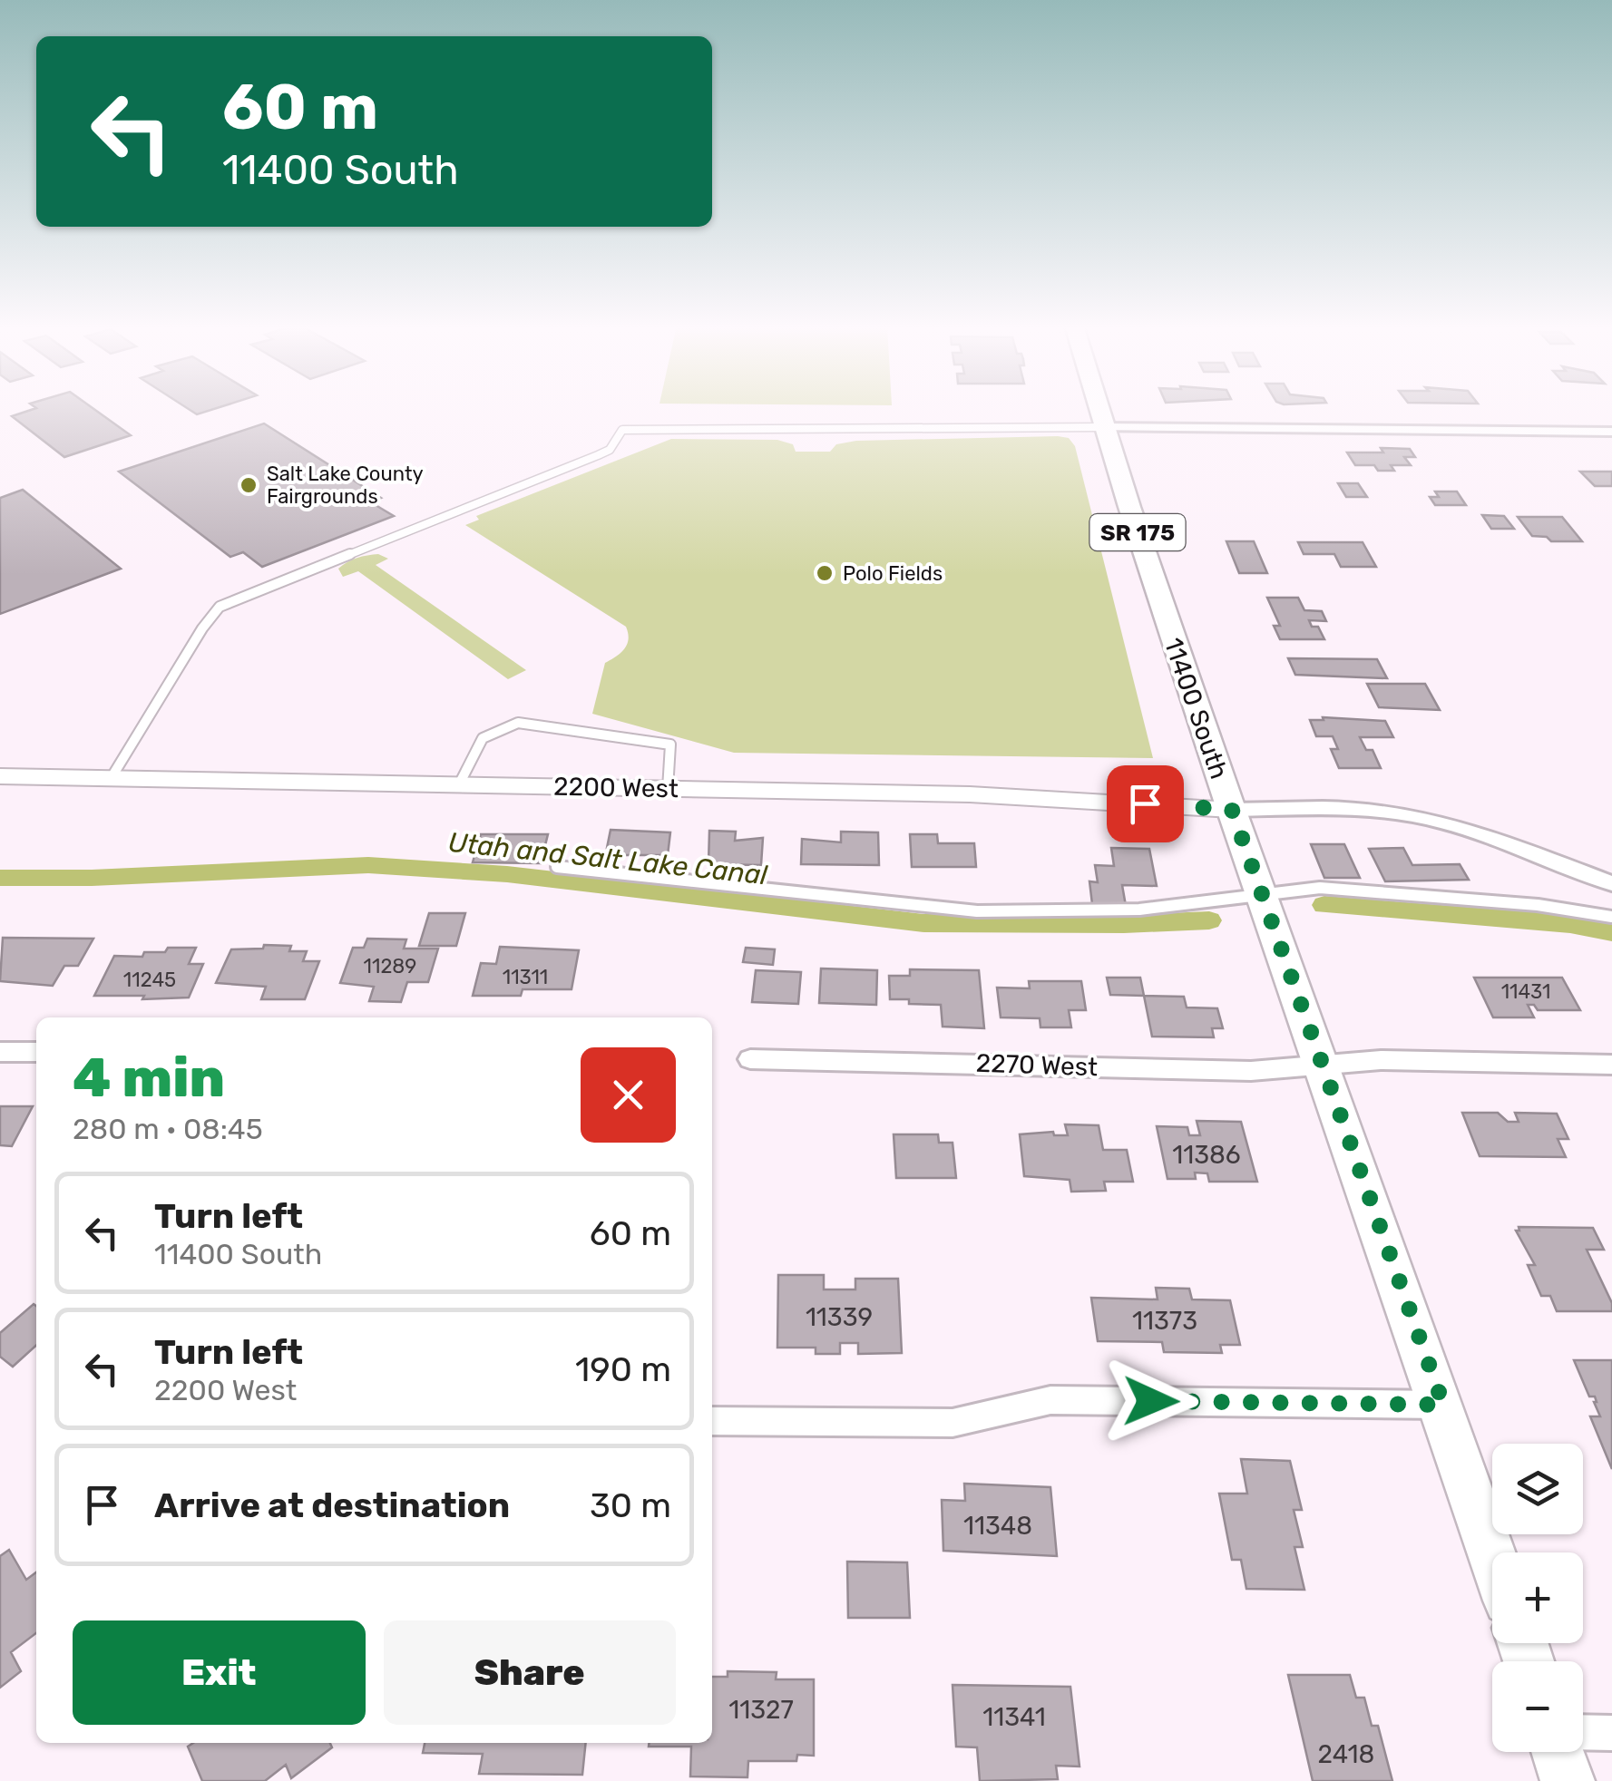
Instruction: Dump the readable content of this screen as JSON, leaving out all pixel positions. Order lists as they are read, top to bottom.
{
  "streets": {
    "main road": ["SR 175", "11400 South"],
    "street": ["2200 West", "2270 West"]
  },
  "crossings": [
    ["11400 South", "2200 West"],
    ["11400 South", "2270 West"]
  ],
  "water": ["Utah and Salt Lake Canal"],
  "places": ["Salt Lake County Fairgrounds", "Polo Fields"],
  "house_numbers": [
    "11289",
    "11311",
    "11245",
    "11431",
    "11386",
    "11339",
    "11373",
    "11348",
    "11327",
    "11341",
    "2418"
  ],
  "page": {
    "turn": ["60 m", "11400 South"],
    "heading": ["4 min", "280 m · 08:45"],
    "list": [
      {
        "name": "Turn left",
        "note": "11400 South",
        "value": "60 m"
      },
      {
        "name": "Turn left",
        "note": "2200 West",
        "value": "190 m"
      },
      {
        "name": "Arrive at destination",
        "value": "30 m"
      }
    ],
    "map_buttons": ["+", "−"],
    "buttons": ["Exit", "Share"]
  }
}
